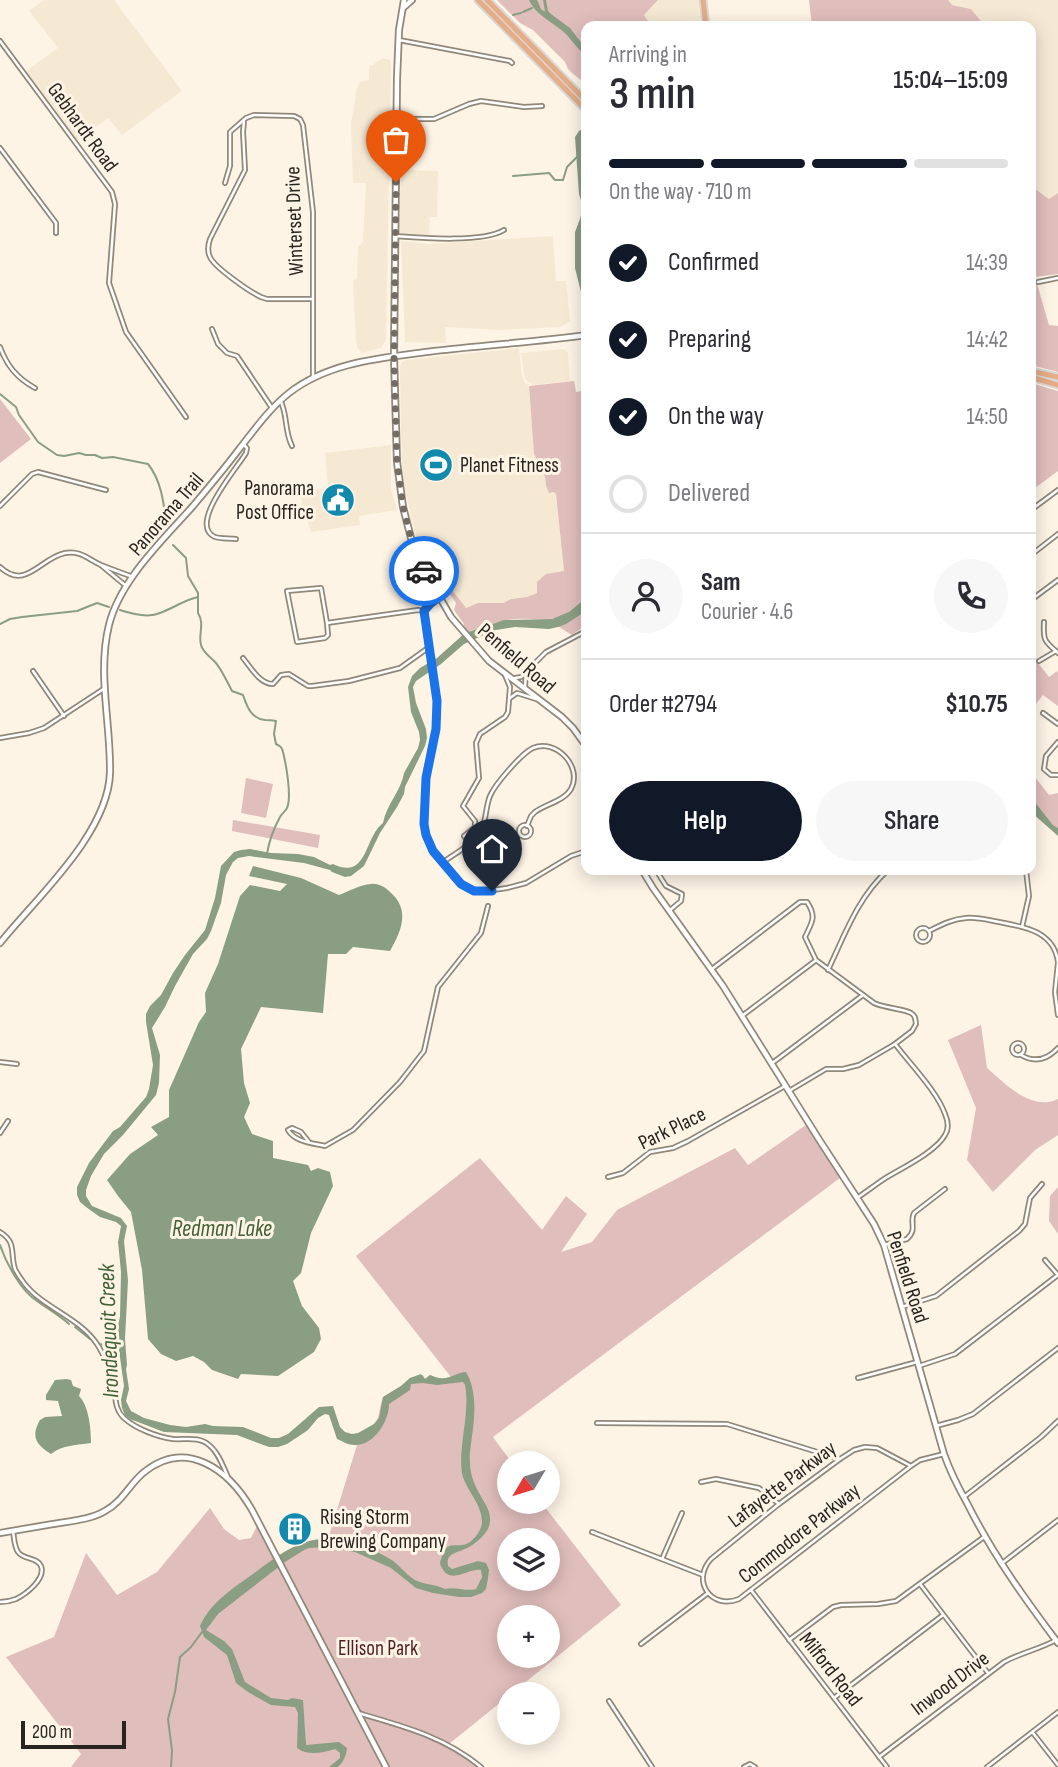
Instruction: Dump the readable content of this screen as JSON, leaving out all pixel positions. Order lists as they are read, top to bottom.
{
  "streets": {
    "street": [
      "Gebhardt Road",
      "Winterset Drive",
      "Panorama Trail",
      "Penfield Road",
      "Park Place",
      "Lafayette Parkway",
      "Commodore Parkway",
      "Milford Road",
      "Inwood Drive"
    ]
  },
  "crossings": [
    ["Winterset Drive", "Panorama Trail"],
    ["Panorama Trail", "Penfield Road"],
    ["Penfield Road", "Park Place"],
    ["Penfield Road", "Commodore Parkway"],
    ["Penfield Road", "Inwood Drive"],
    ["Lafayette Parkway", "Commodore Parkway"],
    ["Commodore Parkway", "Milford Road"],
    ["Milford Road", "Inwood Drive"]
  ],
  "water": ["Redman Lake", "Irondequoit Creek"],
  "parks": ["Ellison Park"],
  "places": {
    "sports": ["Planet Fitness"],
    "public building": ["Panorama Post Office"],
    "building": ["Rising Storm Brewing Company"]
  },
  "scale_bar": "200 m",
  "north": "bottom left",
  "page": {
    "heading": ["3 min", "Arriving in", "15:04–15:09"],
    "panel": [
      "Sam",
      "Courier · 4.6",
      "Order #2794",
      "$10.75"
    ],
    "bar": "On the way · 710 m",
    "list": [
      ["Confirmed", "14:39"],
      ["Preparing", "14:42"],
      ["On the way", "14:50"],
      "Delivered"
    ],
    "buttons": ["Help", "Share"],
    "map_buttons": ["+", "−"],
    "scale": "200 m"
  }
}
